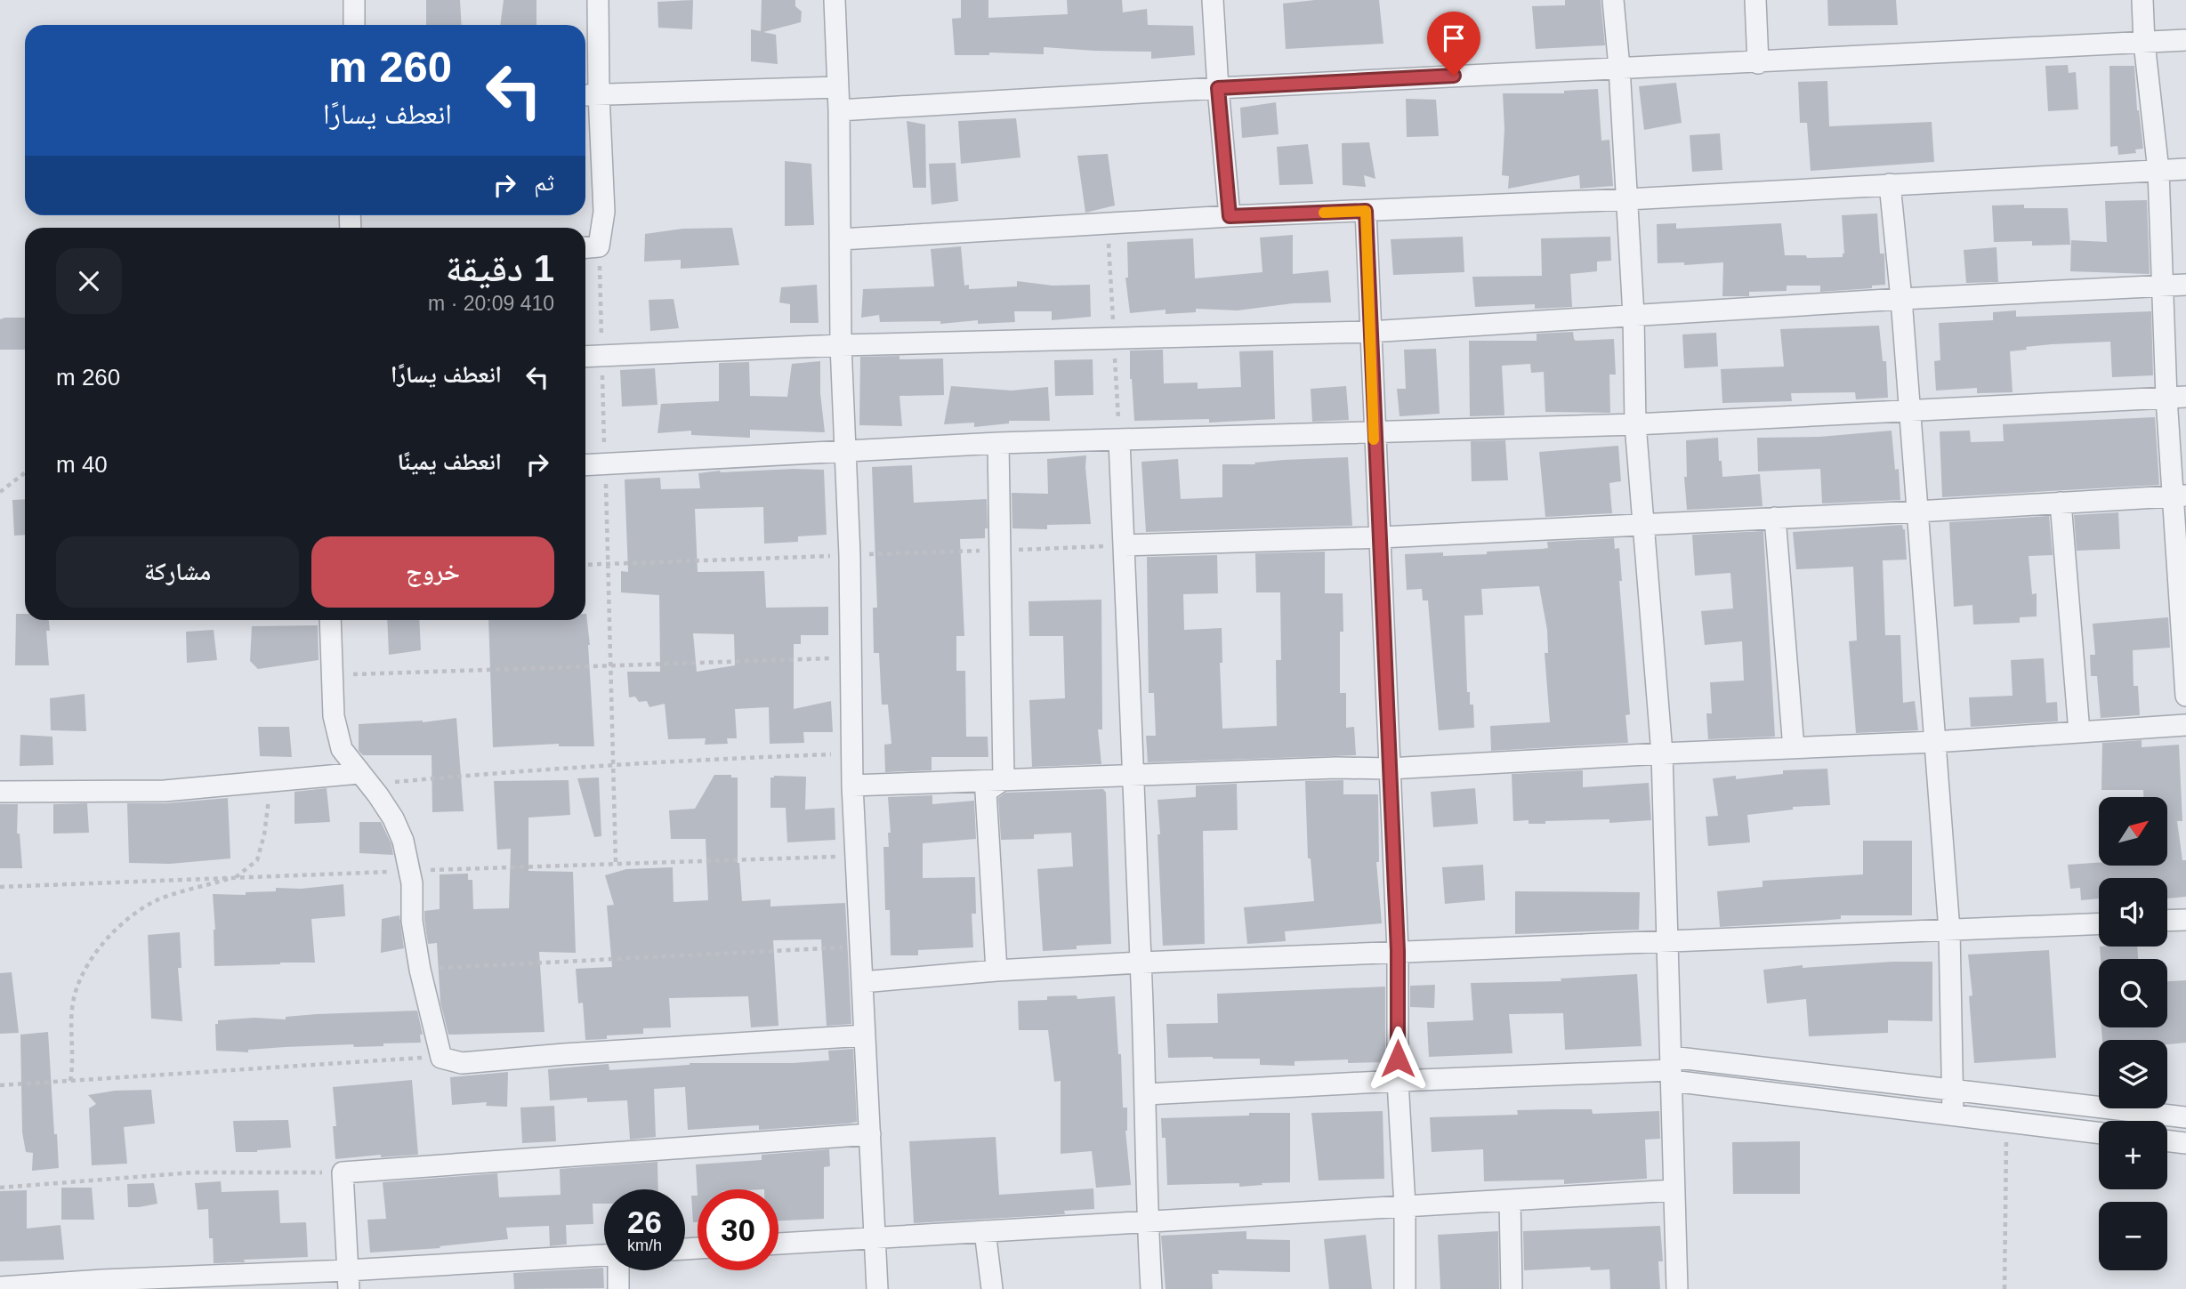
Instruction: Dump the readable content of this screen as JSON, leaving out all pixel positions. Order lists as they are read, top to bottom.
{
  "north": "top right",
  "page": {
    "turn": ["260 m", "انعطف يسارًا"],
    "then": "ثم",
    "heading": ["1 دقيقة", "410 m · 20:09"],
    "list": [
      {
        "name": "انعطف يسارًا",
        "value": "260 m"
      },
      {
        "name": "انعطف يمينًا",
        "value": "40 m"
      }
    ],
    "buttons": ["خروج", "مشاركة"],
    "map_buttons": ["+", "−"],
    "speed": "26 km/h",
    "limit": "30"
  }
}
